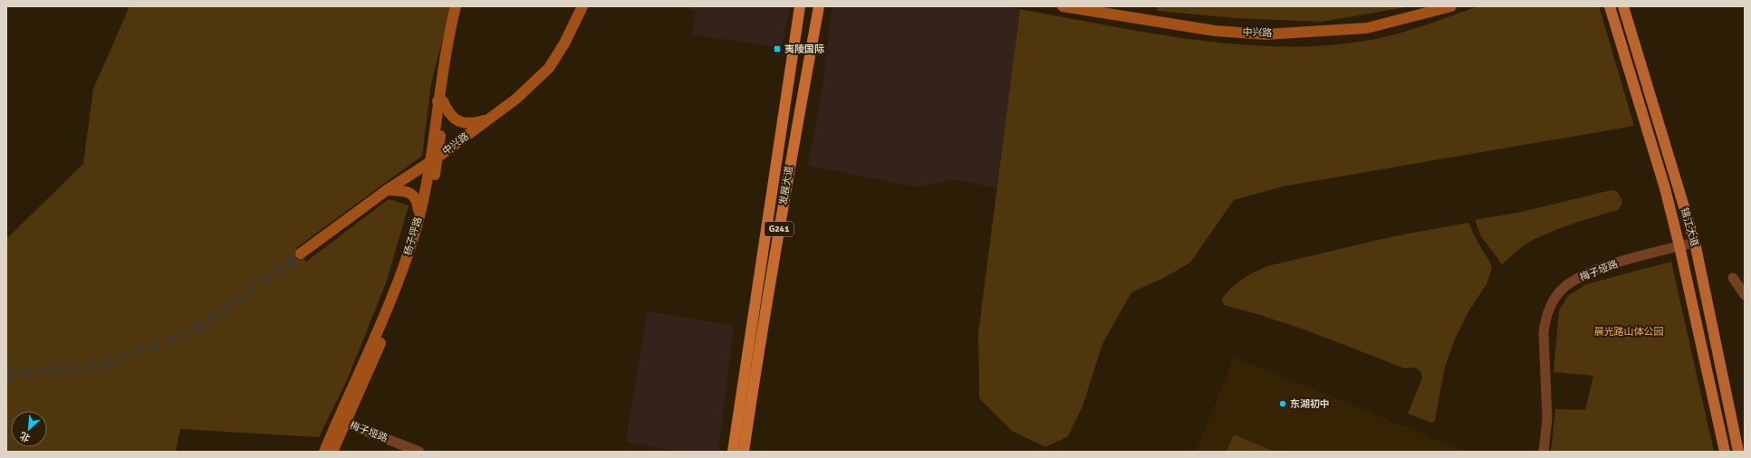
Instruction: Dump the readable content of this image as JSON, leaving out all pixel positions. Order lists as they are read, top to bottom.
{
  "streets": {
    "highway": ["发展大道", "G241"],
    "main road": ["中兴路", "锦江大道", "杨子坪路"],
    "street": ["梅子垭路"]
  },
  "crossings": [
    ["中兴路", "杨子坪路"],
    ["锦江大道", "梅子垭路"],
    ["杨子坪路", "梅子垭路"]
  ],
  "parks": ["晨光路山体公园"],
  "places": {
    "transit": ["夷陵国际"],
    "other": ["东湖初中"]
  },
  "north": "bottom left"
}
